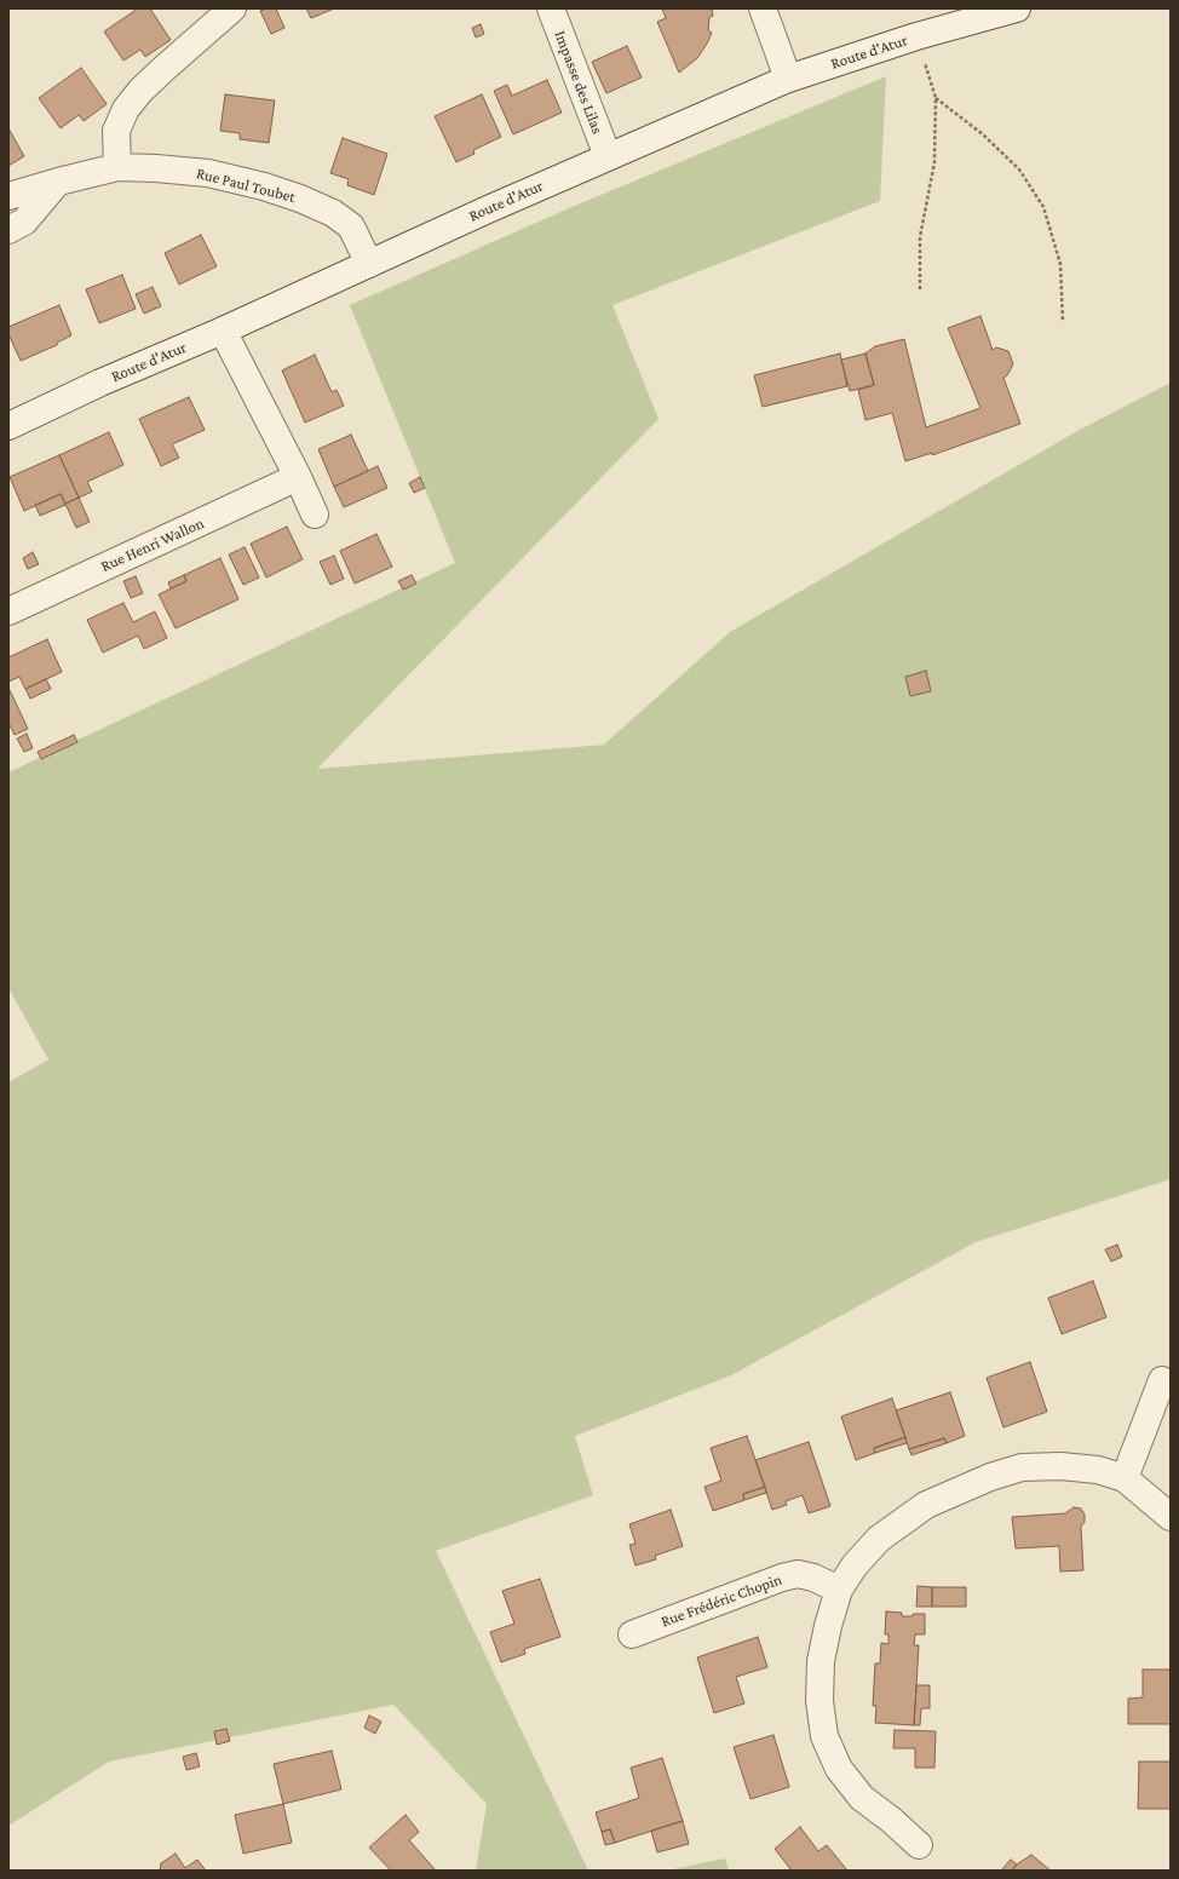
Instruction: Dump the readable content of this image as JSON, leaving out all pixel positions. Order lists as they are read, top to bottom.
{
  "streets": {
    "street": [
      "Route d'Atur",
      "Impasse des Lilas",
      "Rue Paul Toubet",
      "Rue Henri Wallon",
      "Rue Frédéric Chopin"
    ]
  },
  "crossings": [
    ["Route d'Atur", "Impasse des Lilas"],
    ["Route d'Atur", "Rue Paul Toubet"]
  ]
}
